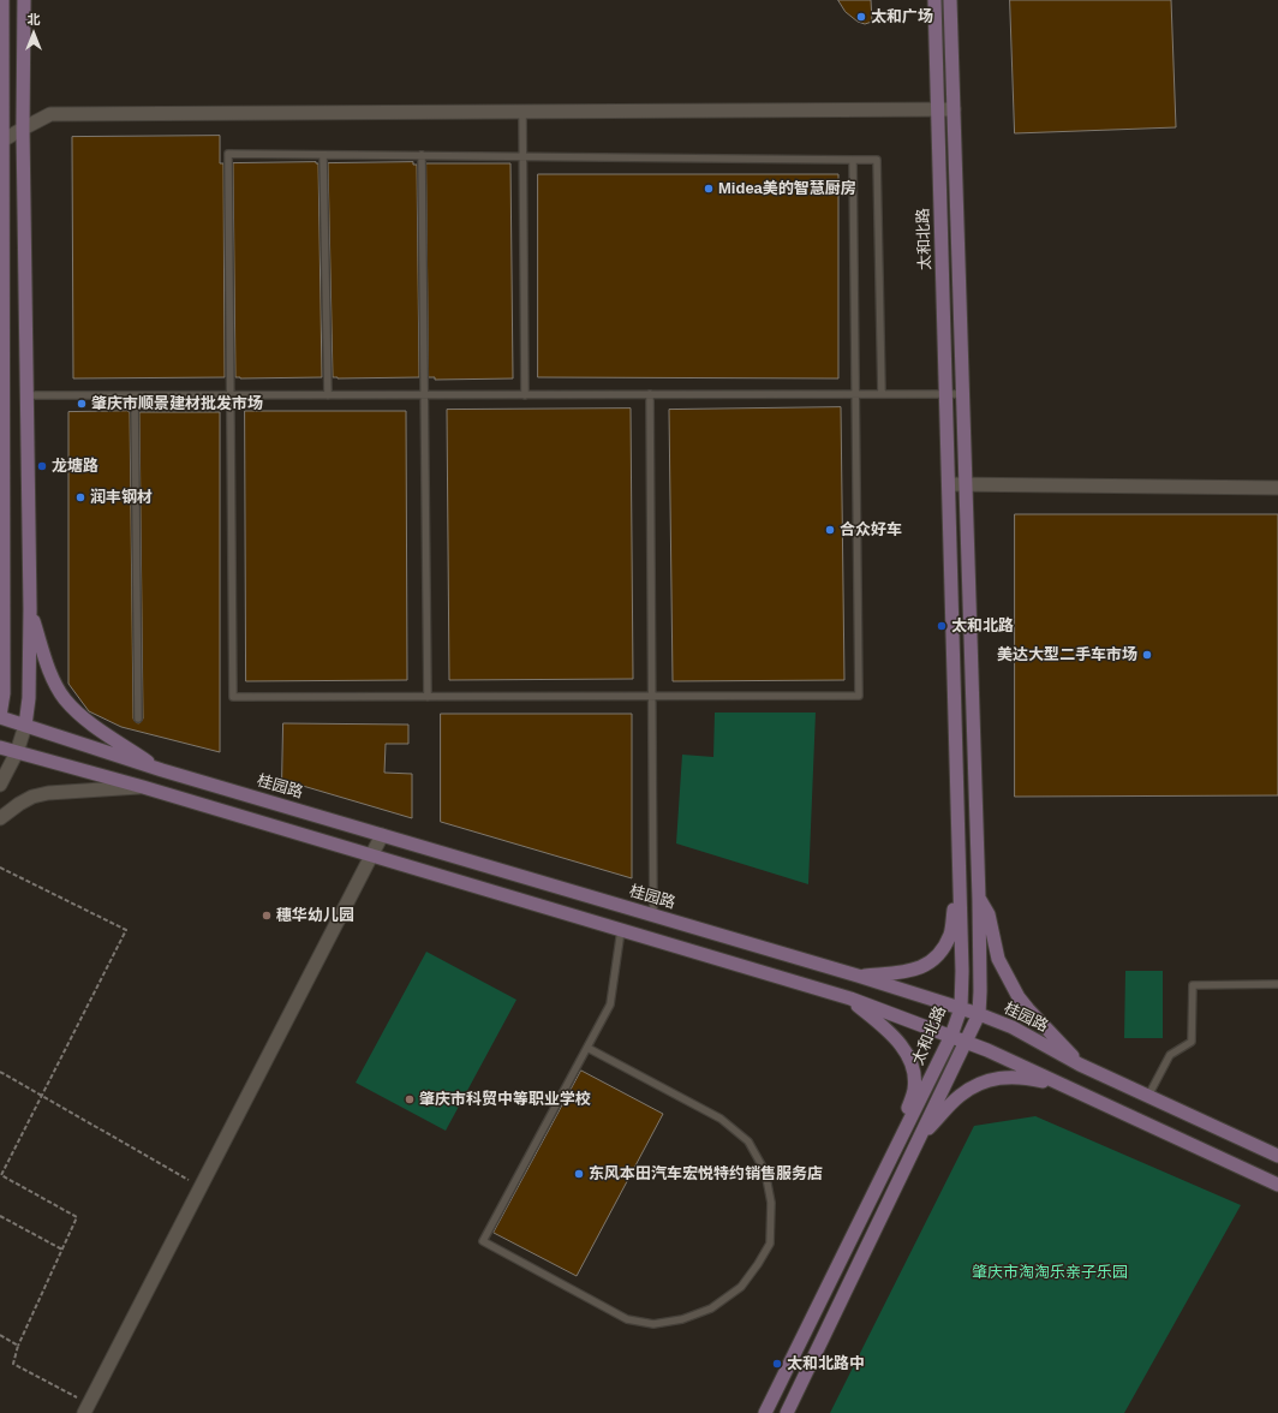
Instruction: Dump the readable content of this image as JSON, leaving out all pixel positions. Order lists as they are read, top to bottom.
{
  "streets": {
    "main road": ["太和北路", "桂园路"]
  },
  "crossings": [
    ["太和北路", "桂园路"]
  ],
  "parks": ["肇庆市淘淘乐亲子乐园"],
  "places": [
    "太和广场",
    "Midea美的智慧厨房",
    "肇庆市顺景建材批发市场",
    "龙塘路",
    "润丰钢材",
    "合众好车",
    "太和北路",
    "美达大型二手车市场",
    "穗华幼儿园",
    "肇庆市科贸中等职业学校",
    "东风本田汽车宏悦特约销售服务店",
    "太和北路中"
  ],
  "north": "top"
}
